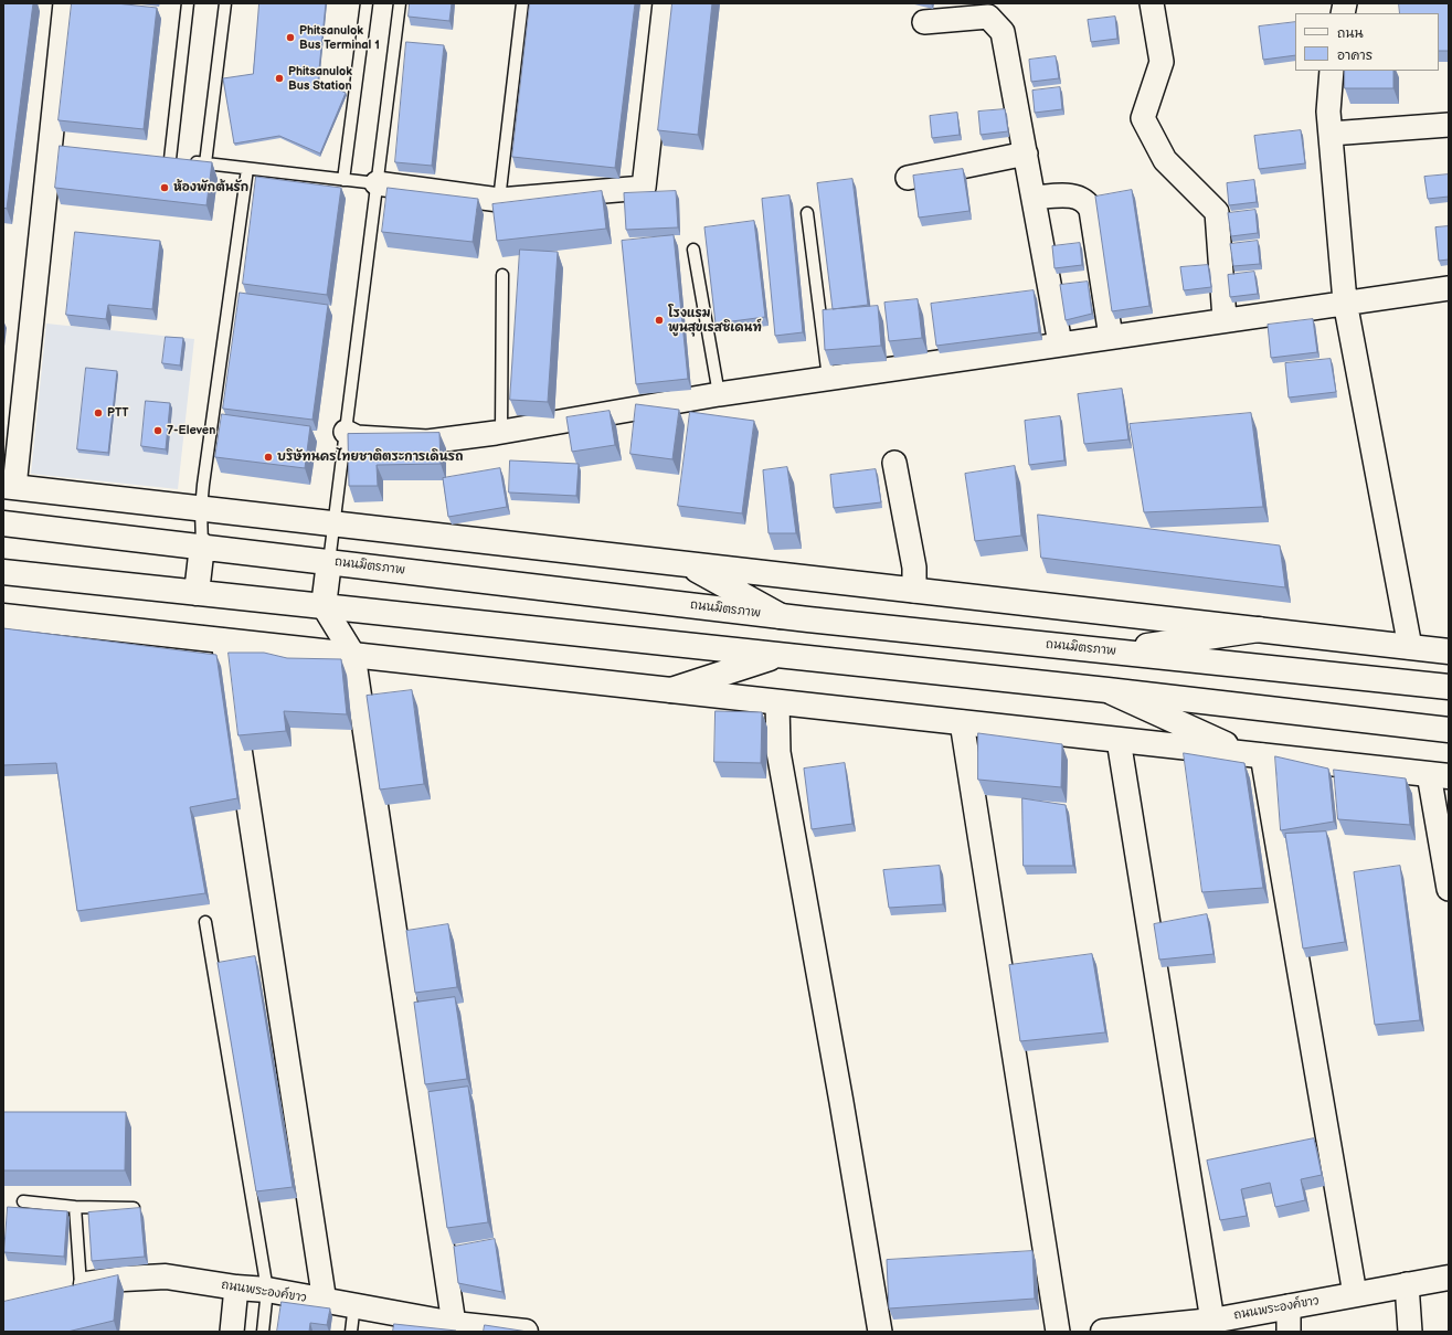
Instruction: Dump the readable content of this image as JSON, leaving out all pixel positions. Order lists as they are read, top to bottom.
{
  "streets": {
    "main road": ["ถนนมิตรภาพ", "ถนนพระองค์ขาว"]
  },
  "places": [
    "Phitsanulok Bus Terminal 1",
    "Phitsanulok Bus Station",
    "ห้องพักต้นรัก",
    "โรงแรม พูนสุขเรสซิเดนท์",
    "PTT",
    "7-Eleven",
    "บริษัทนครไทยชาติตระการเดินรถ"
  ],
  "legend": ["ถนน", "อาคาร"]
}
